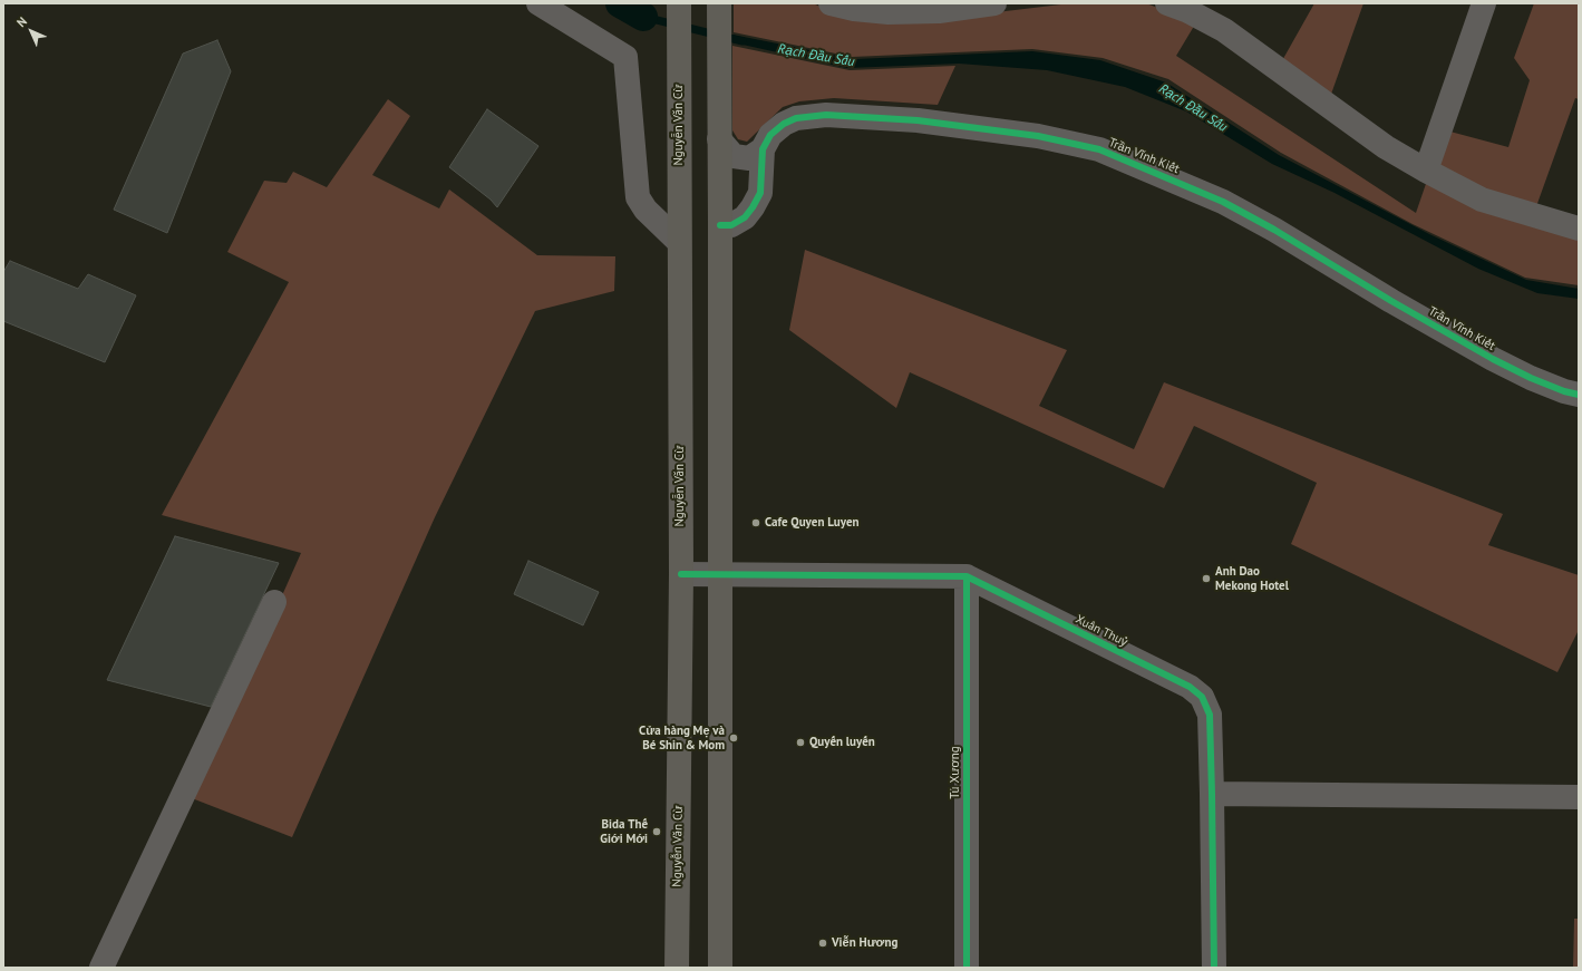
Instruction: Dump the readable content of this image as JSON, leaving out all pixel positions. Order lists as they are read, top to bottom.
{
  "streets": {
    "main road": ["Nguyễn Văn Cừ"],
    "street": ["Trần Vĩnh Kiết", "Xuân Thuỷ", "Tú Xương"]
  },
  "crossings": [
    ["Nguyễn Văn Cừ", "Xuân Thuỷ"],
    ["Xuân Thuỷ", "Tú Xương"]
  ],
  "water": ["Rạch Đầu Sấu"],
  "places": [
    "Cafe Quyen Luyen",
    "Anh Dao Mekong Hotel",
    "Cửa hàng Mẹ và Bé Shin & Mom",
    "Quyến luyến",
    "Bida Thế Giới Mới",
    "Viễn Hương"
  ],
  "north": "top left"
}
